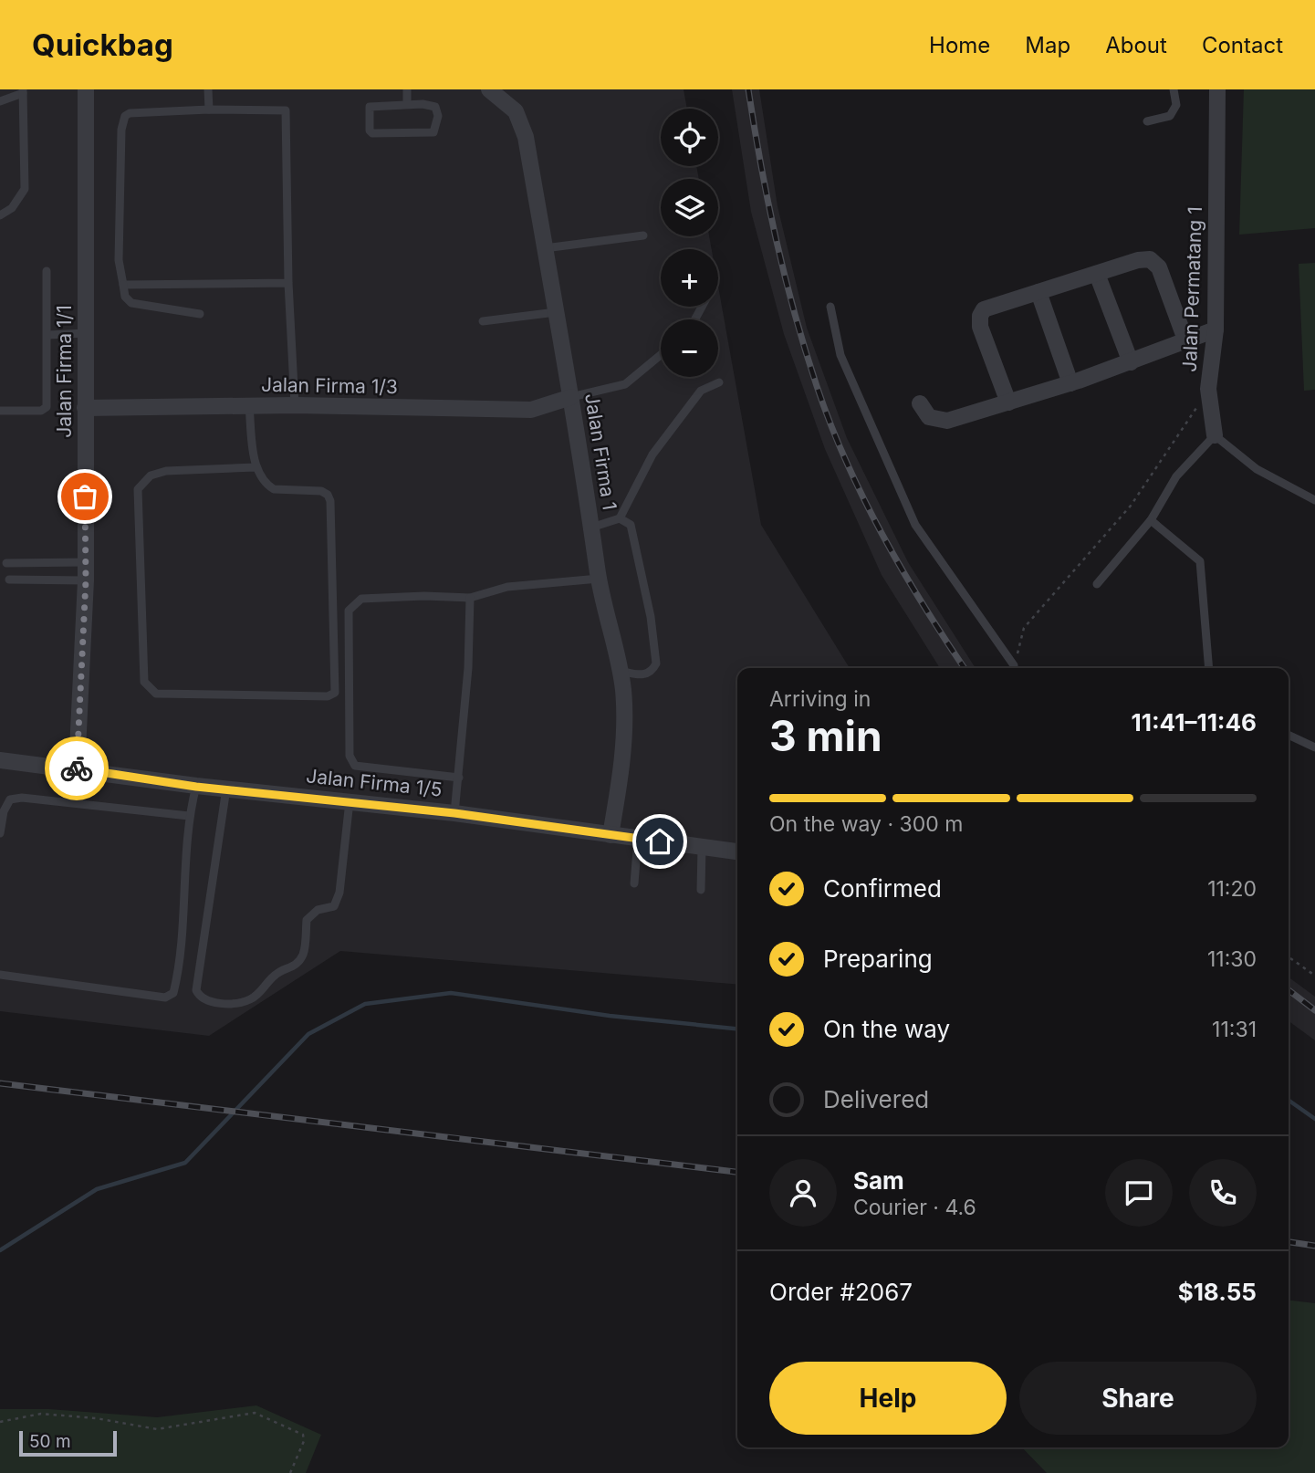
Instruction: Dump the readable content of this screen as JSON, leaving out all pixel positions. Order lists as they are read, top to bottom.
{
  "streets": {
    "street": [
      "Jalan Permatang 1",
      "Jalan Firma 1/1",
      "Jalan Firma 1/3",
      "Jalan Firma 1",
      "Jalan Firma 1/5"
    ]
  },
  "crossings": [
    ["Jalan Firma 1/1", "Jalan Firma 1/3"],
    ["Jalan Firma 1/1", "Jalan Firma 1/5"],
    ["Jalan Firma 1/3", "Jalan Firma 1"],
    ["Jalan Firma 1", "Jalan Firma 1/5"]
  ],
  "scale_bar": "50 m",
  "page": {
    "header": "Quickbag",
    "nav": [
      "Home",
      "Map",
      "About",
      "Contact"
    ],
    "map_buttons": ["+", "−"],
    "heading": ["3 min", "Arriving in", "11:41–11:46"],
    "panel": [
      "Sam",
      "Courier · 4.6",
      "Order #2067",
      "$18.55"
    ],
    "bar": "On the way · 300 m",
    "list": [
      ["Confirmed", "11:20"],
      ["Preparing", "11:30"],
      ["On the way", "11:31"],
      "Delivered"
    ],
    "buttons": ["Help", "Share"],
    "scale": "50 m"
  }
}
